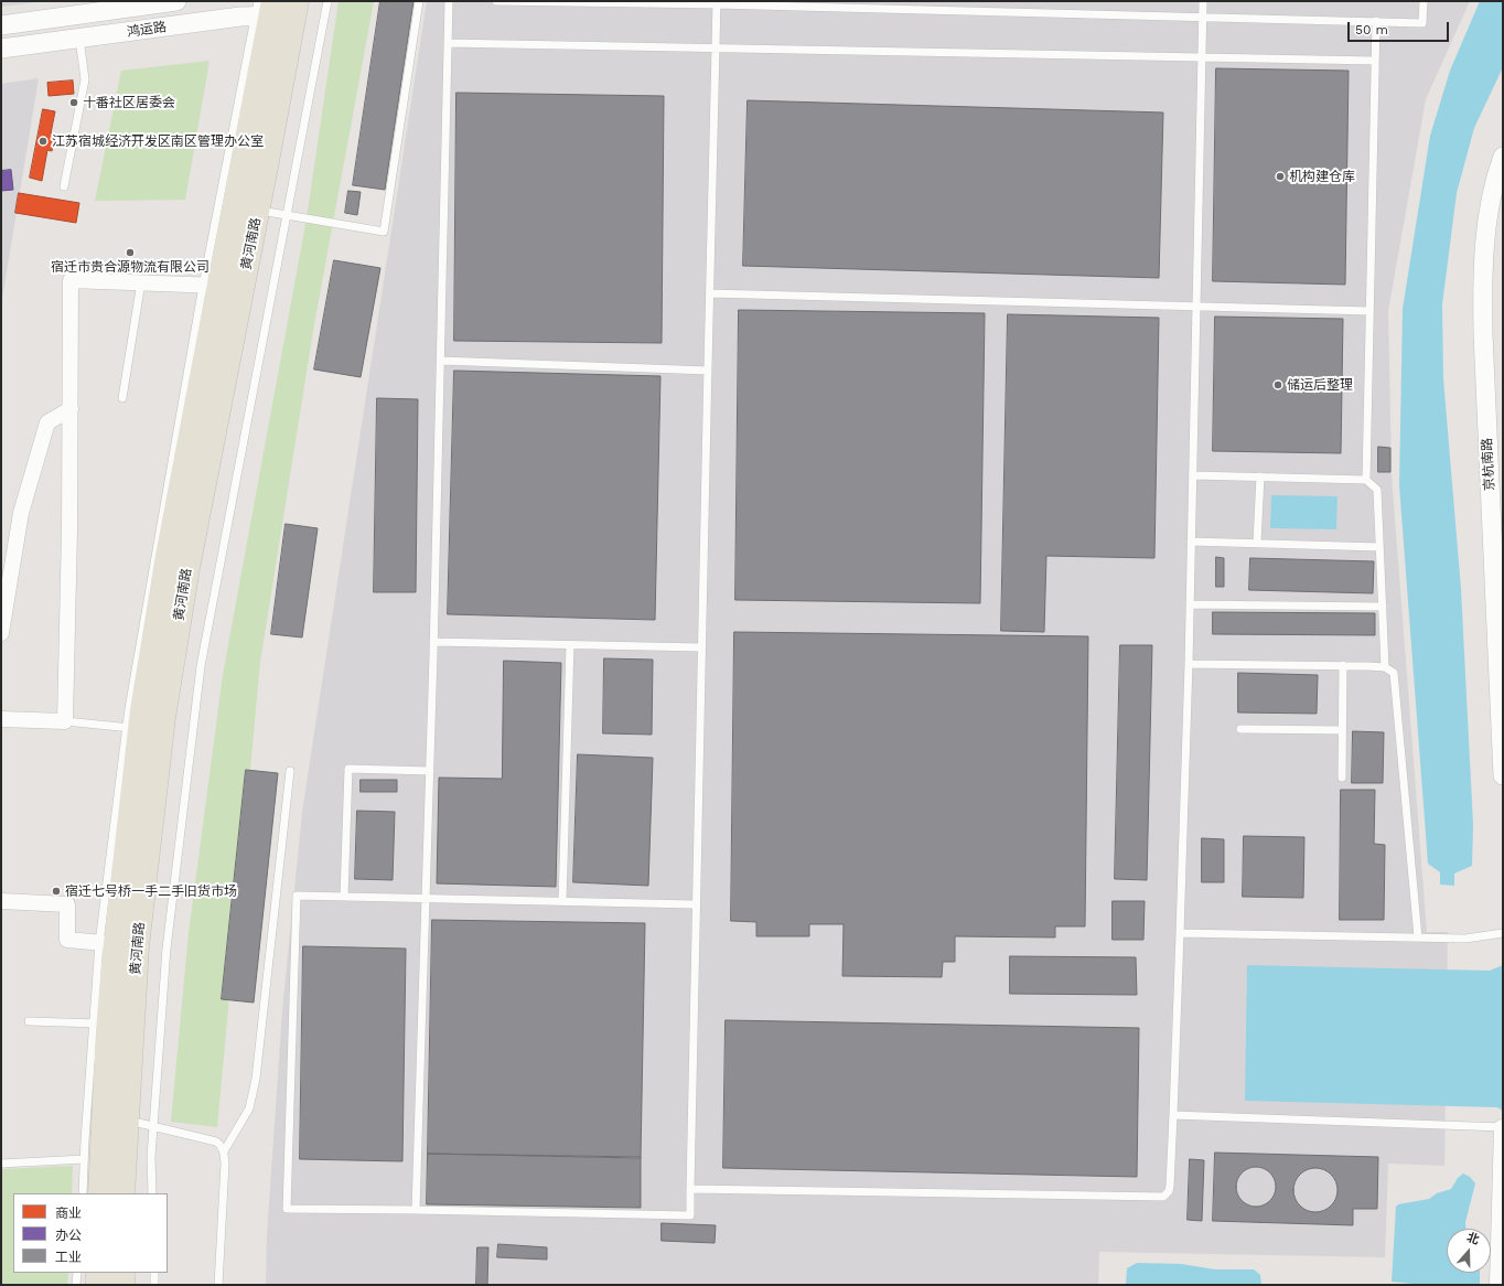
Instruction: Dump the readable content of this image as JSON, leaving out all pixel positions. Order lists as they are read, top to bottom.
{
  "streets": {
    "main road": ["黄河南路"],
    "street": ["鸿运路", "京杭南路"]
  },
  "crossings": [
    ["鸿运路", "黄河南路"]
  ],
  "places": [
    "十番社区居委会",
    "江苏宿城经济开发区南区管理办公室",
    "机构建仓库",
    "宿迁市贵合源物流有限公司",
    "储运后整理",
    "宿迁七号桥一手二手旧货市场"
  ],
  "legend": ["商业", "办公", "工业"],
  "scale_bar": "50 m",
  "north": "top"
}
